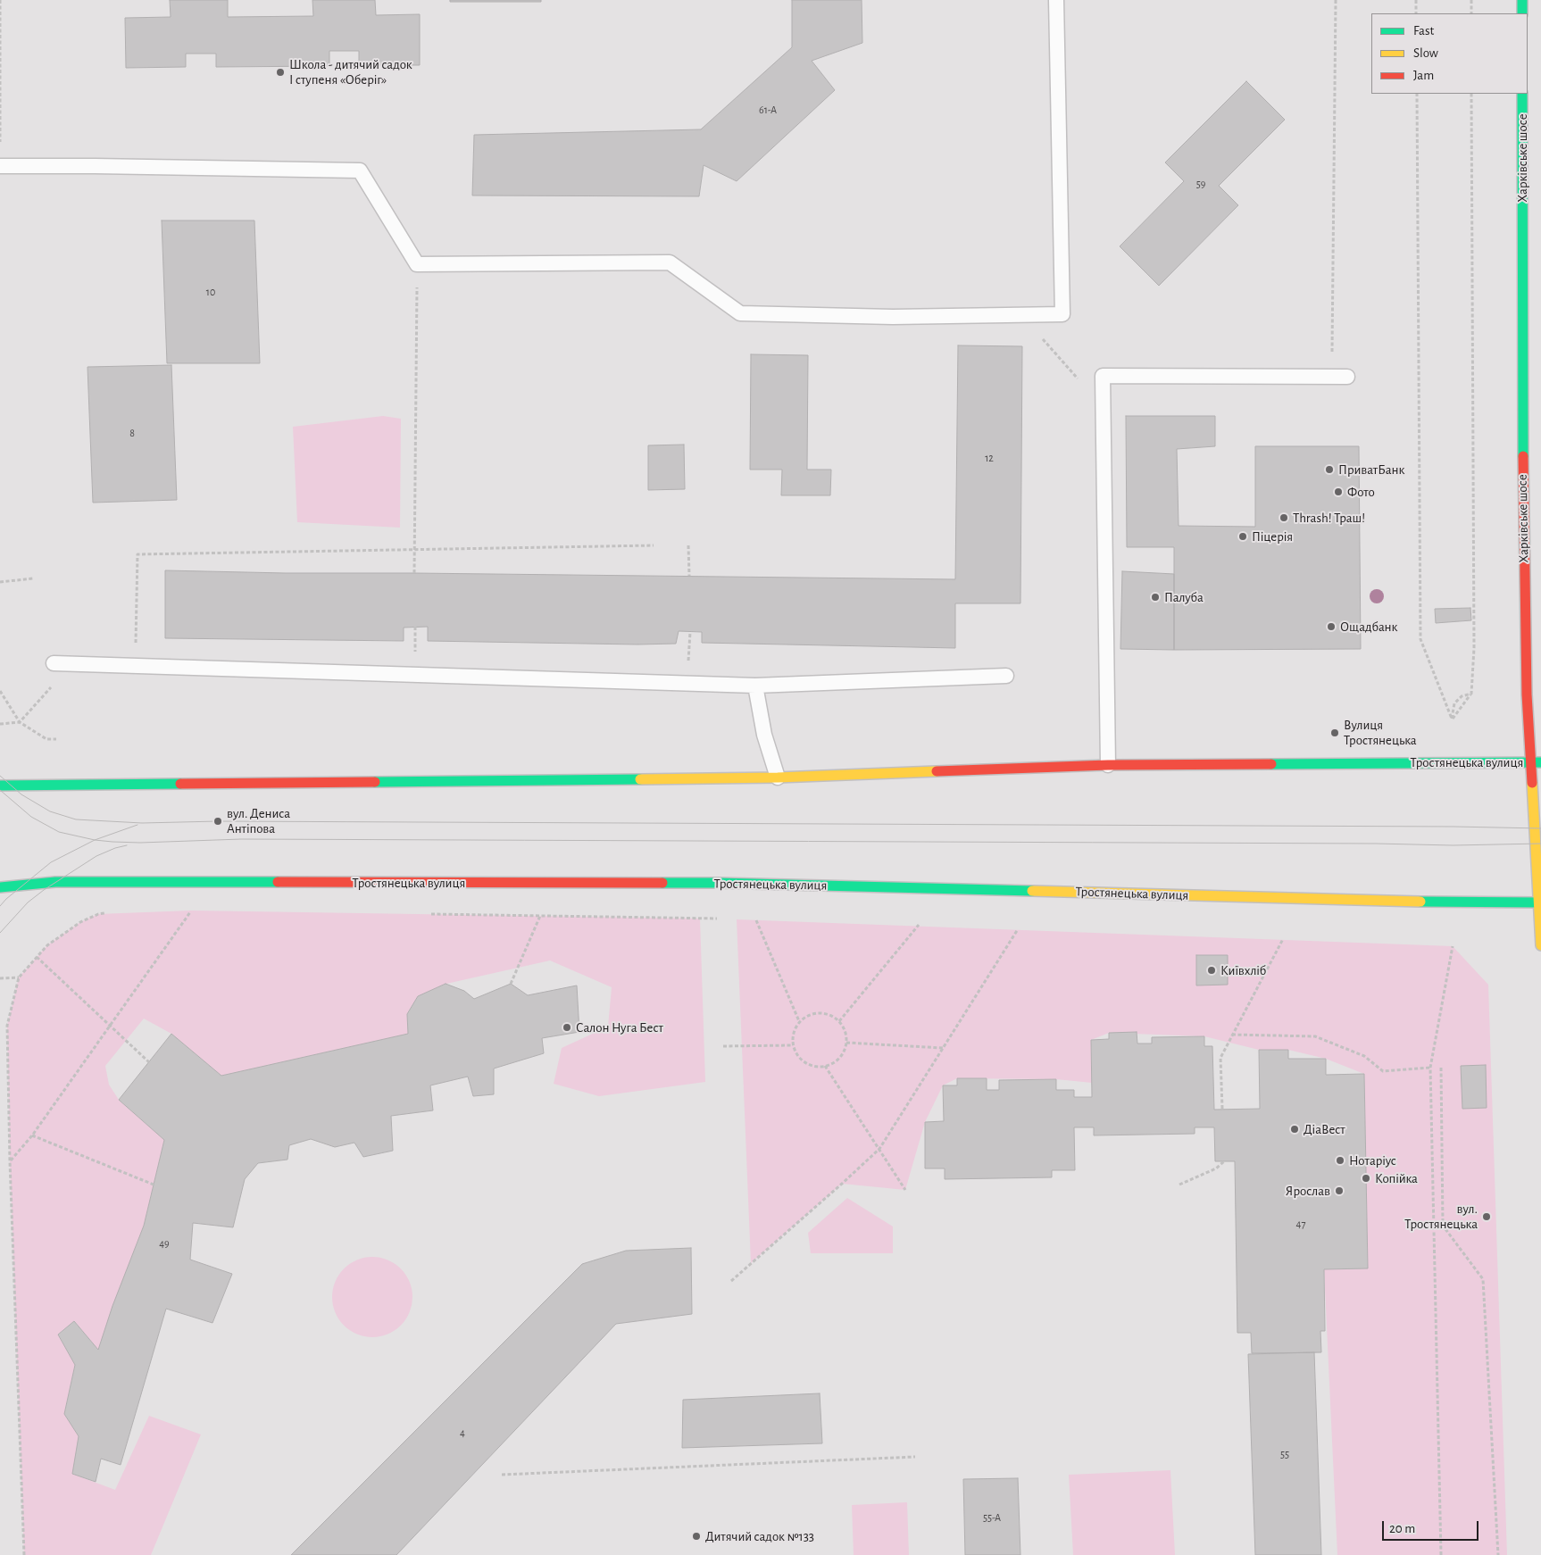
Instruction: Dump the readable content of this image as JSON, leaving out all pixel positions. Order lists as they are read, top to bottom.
{
  "streets": {
    "street": ["Харківське шосе", "Тростянецька вулиця"]
  },
  "crossings": [
    ["Харківське шосе", "Тростянецька вулиця"]
  ],
  "places": [
    "Школа - дитячий садок І ступеня «Оберіг»",
    "ПриватБанк",
    "Фото",
    "Thrash! Траш!",
    "Піцерія",
    "Палуба",
    "Ощадбанк",
    "Вулиця Тростянецька",
    "вул. Дениса Антіпова",
    "Київхліб",
    "Салон Нуга Бест",
    "ДіаВест",
    "Нотаріус",
    "Копійка",
    "Ярослав",
    "вул. Тростянецька",
    "Дитячий садок №133"
  ],
  "house_numbers": [
    "61-А",
    "59",
    "10",
    "8",
    "12",
    "47",
    "49",
    "4",
    "55",
    "55-А"
  ],
  "legend": ["Fast", "Slow", "Jam"],
  "scale_bar": "20 m"
}
